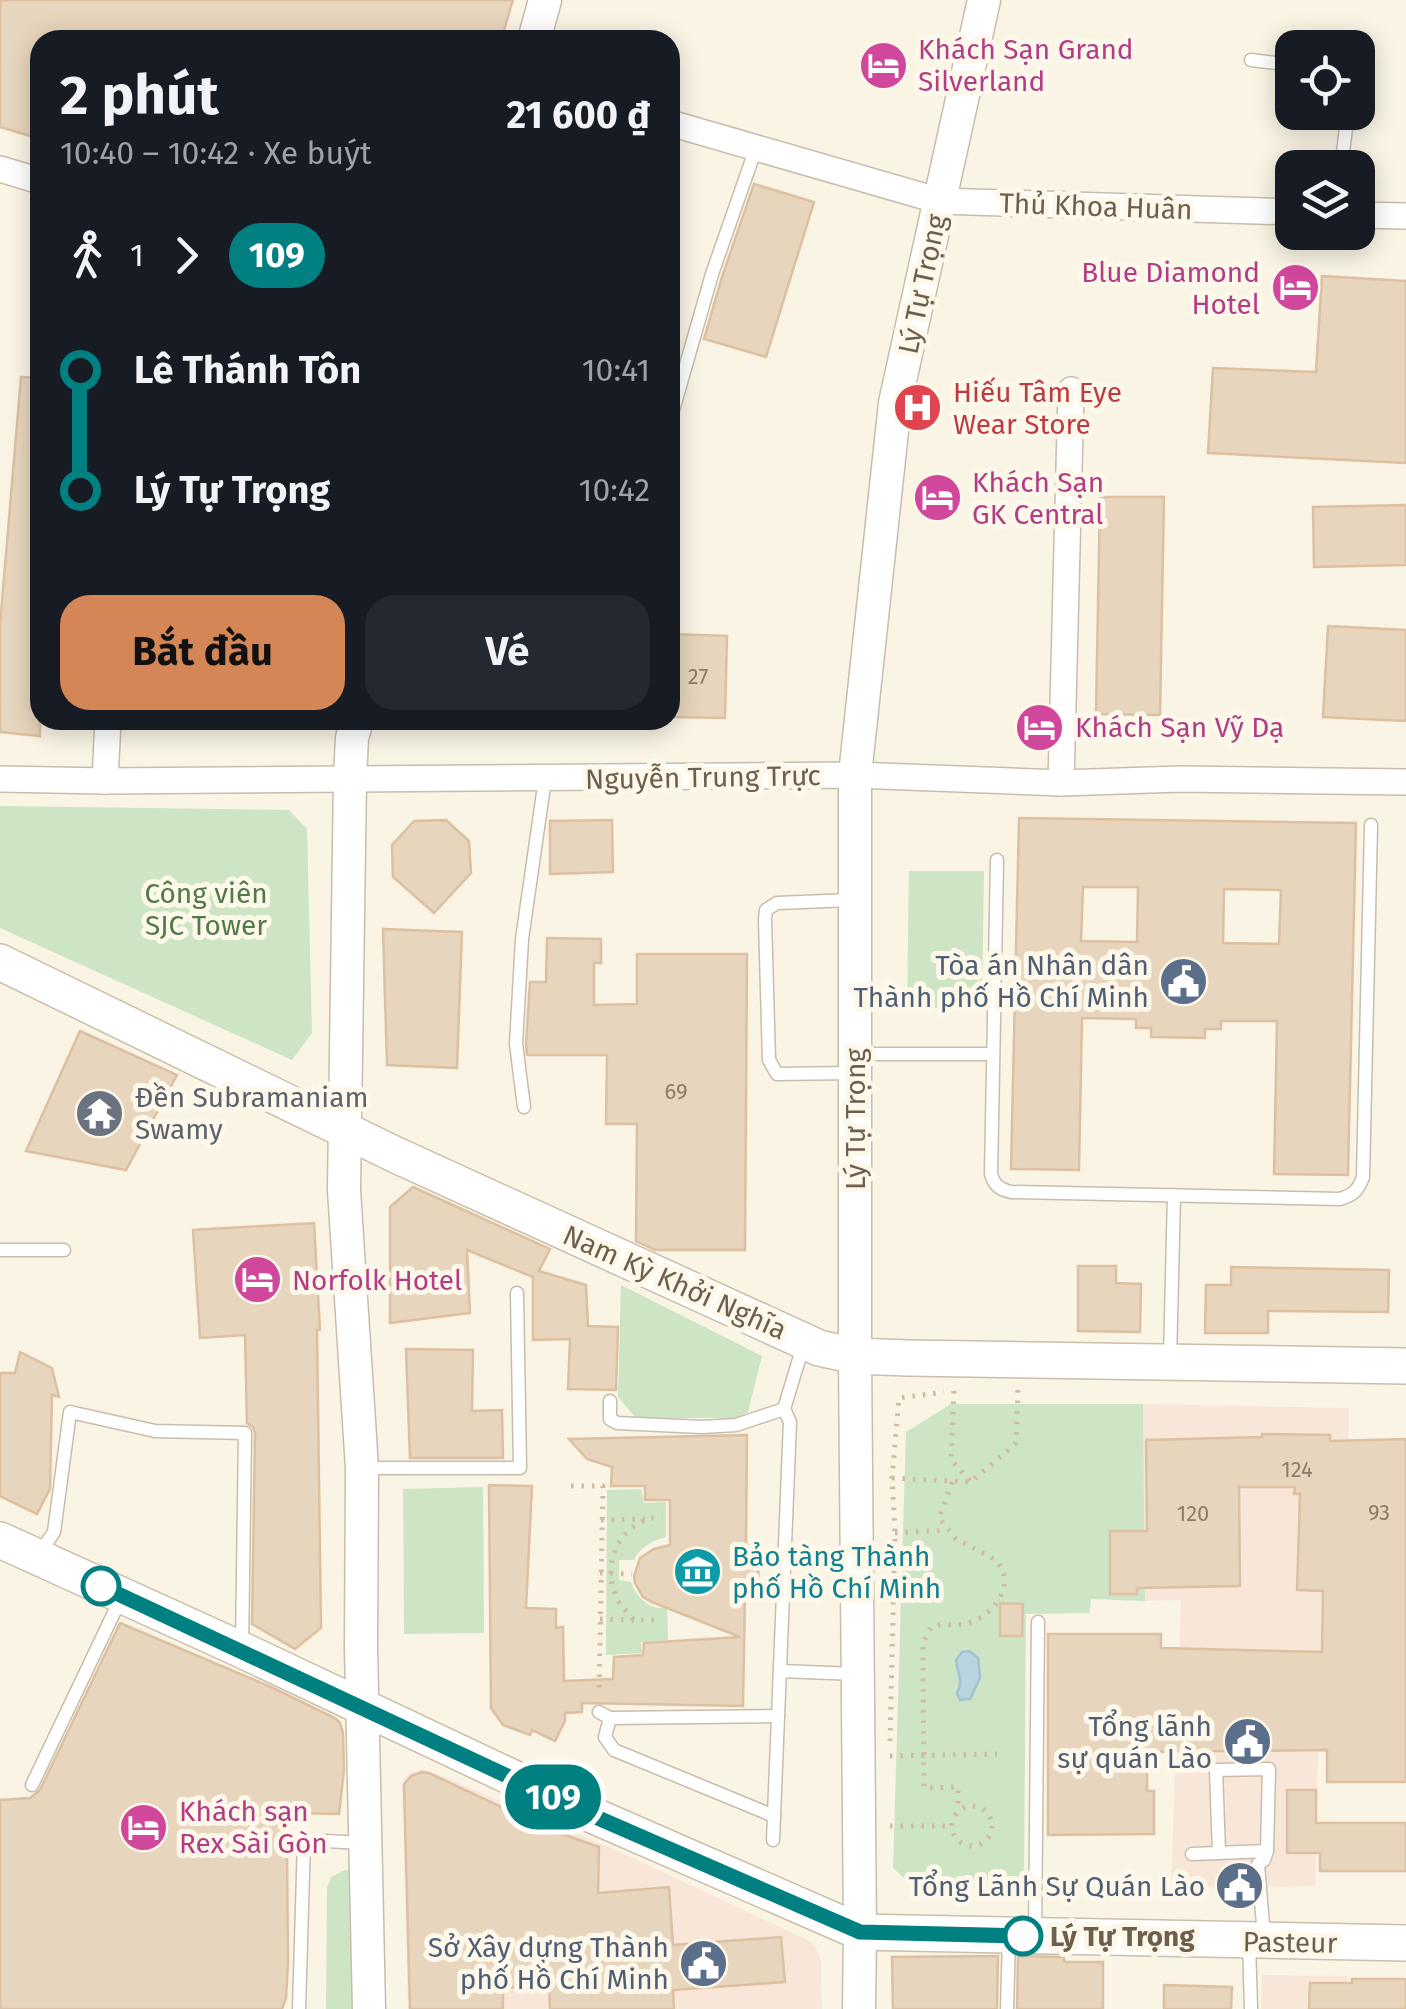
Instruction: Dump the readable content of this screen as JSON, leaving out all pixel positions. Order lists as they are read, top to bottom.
{
  "streets": {
    "main road": ["Nam Kỳ Khởi Nghĩa", "Pasteur"],
    "street": ["Thủ Khoa Huân", "Lý Tự Trọng", "Nguyễn Trung Trực"]
  },
  "crossings": [
    ["Thủ Khoa Huân", "Lý Tự Trọng"],
    ["Lý Tự Trọng", "Nguyễn Trung Trực"],
    ["Lý Tự Trọng", "Nam Kỳ Khởi Nghĩa"],
    ["Lý Tự Trọng", "Pasteur"]
  ],
  "parks": ["Công viên SJC Tower"],
  "places": {
    "hotel": [
      "Khách Sạn Grand Silverland",
      "Blue Diamond Hotel",
      "Khách Sạn GK Central",
      "Khách Sạn Vỹ Dạ",
      "Norfolk Hotel",
      "Khách sạn Rex Sài Gòn"
    ],
    "hospital": ["Hiếu Tâm Eye Wear Store"],
    "public building": [
      "Tòa án Nhân dân Thành phố Hồ Chí Minh",
      "Tổng lãnh sự quán Lào",
      "Tổng Lãnh Sự Quán Lào",
      "Sở Xây dựng Thành phố Hồ Chí Minh"
    ],
    "temple": ["Đền Subramaniam Swamy"],
    "museum": ["Bảo tàng Thành phố Hồ Chí Minh"],
    "other": ["Lý Tự Trọng"]
  },
  "lines": ["bus line 109"],
  "house_numbers": [
    "27",
    "69",
    "124",
    "93",
    "120"
  ],
  "page": {
    "on_map": "109",
    "heading": ["2 phút", "10:40 – 10:42 · Xe buýt", "21 600 ₫"],
    "legs": ["1", "109"],
    "list": [
      {
        "name": "Lê Thánh Tôn",
        "value": "10:41"
      },
      {
        "name": "Lý Tự Trọng",
        "value": "10:42"
      }
    ],
    "buttons": ["Bắt đầu", "Vé"]
  }
}
